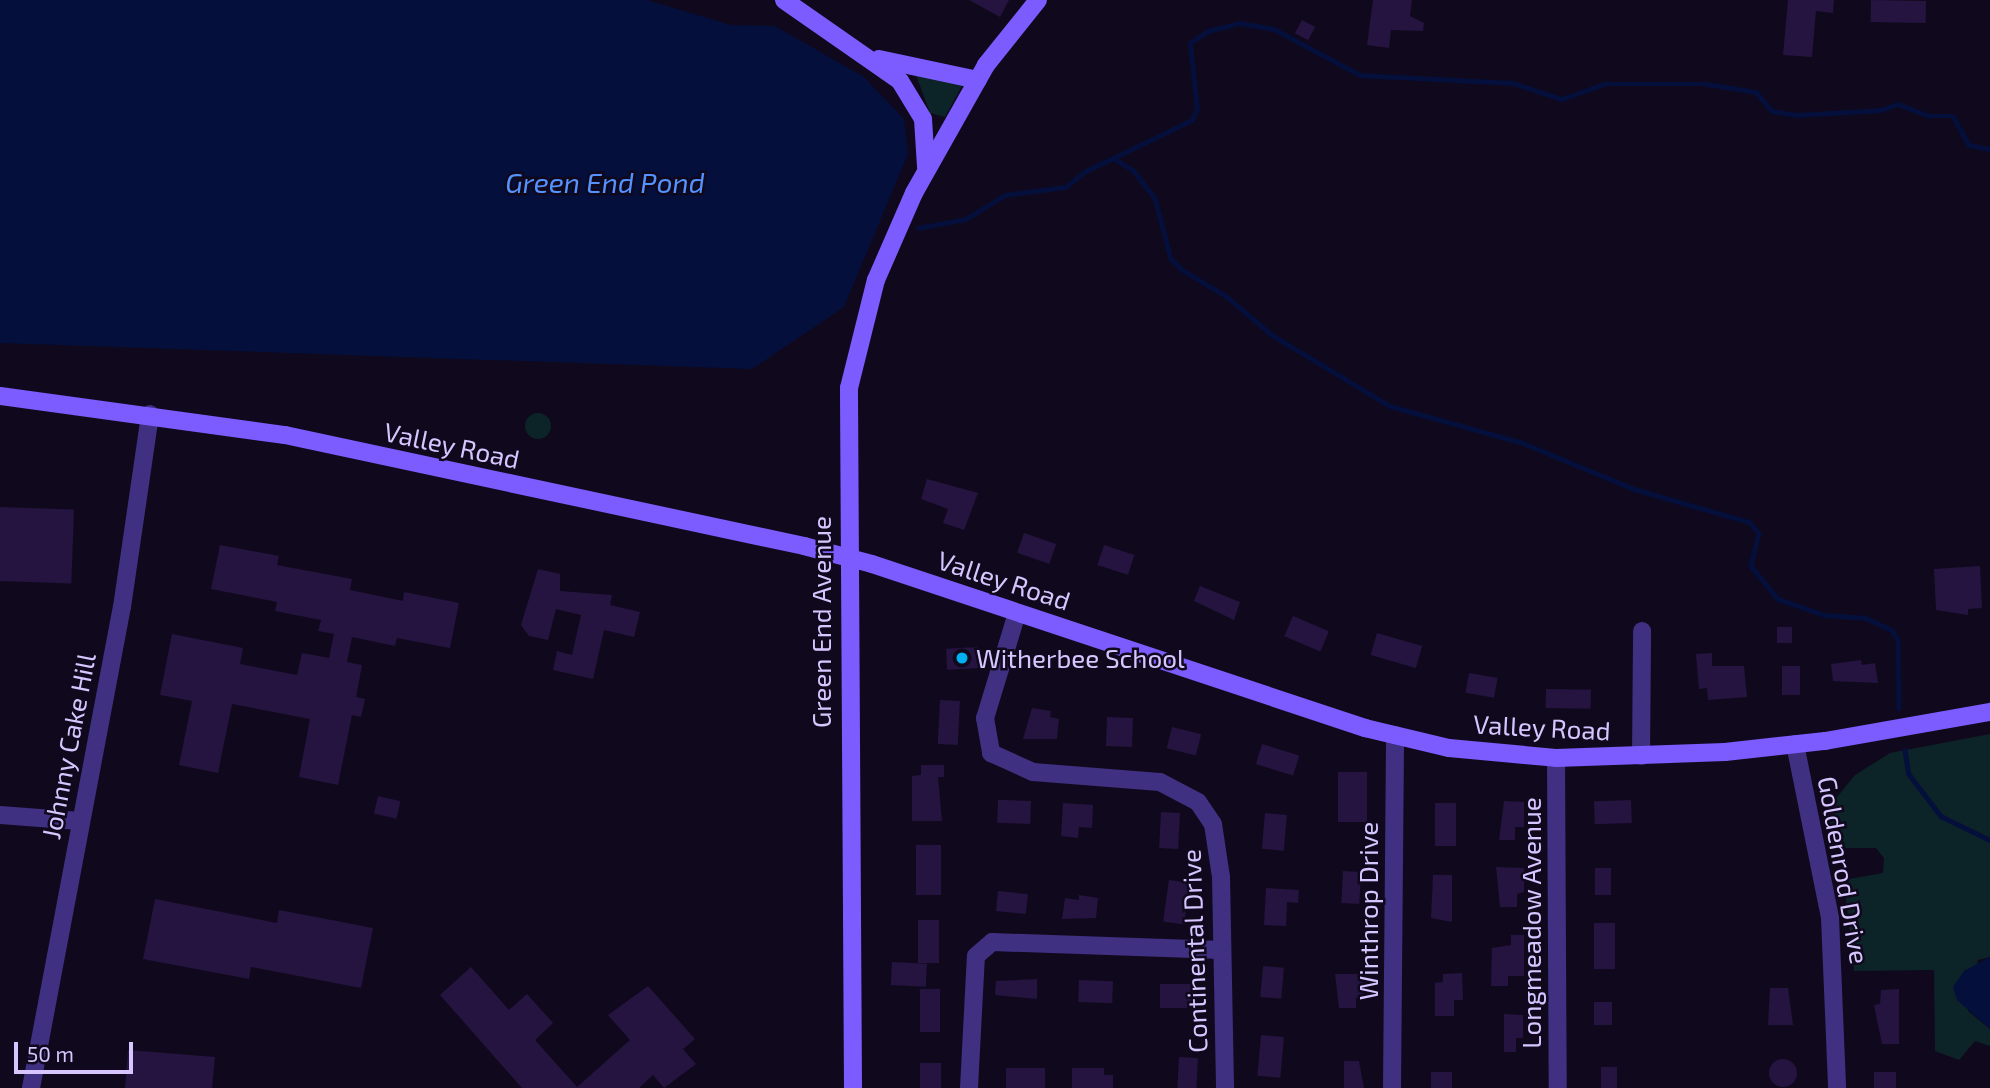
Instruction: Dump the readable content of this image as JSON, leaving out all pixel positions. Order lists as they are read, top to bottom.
{
  "streets": {
    "main road": ["Valley Road", "Green End Avenue"],
    "street": [
      "Johnny Cake Hill",
      "Goldenrod Drive",
      "Winthrop Drive",
      "Longmeadow Avenue",
      "Continental Drive"
    ]
  },
  "crossings": [
    ["Valley Road", "Green End Avenue"],
    ["Valley Road", "Johnny Cake Hill"],
    ["Valley Road", "Goldenrod Drive"],
    ["Valley Road", "Winthrop Drive"],
    ["Valley Road", "Longmeadow Avenue"],
    ["Valley Road", "Continental Drive"]
  ],
  "water": ["Green End Pond"],
  "places": ["Witherbee School"],
  "scale_bar": "50 m"
}
